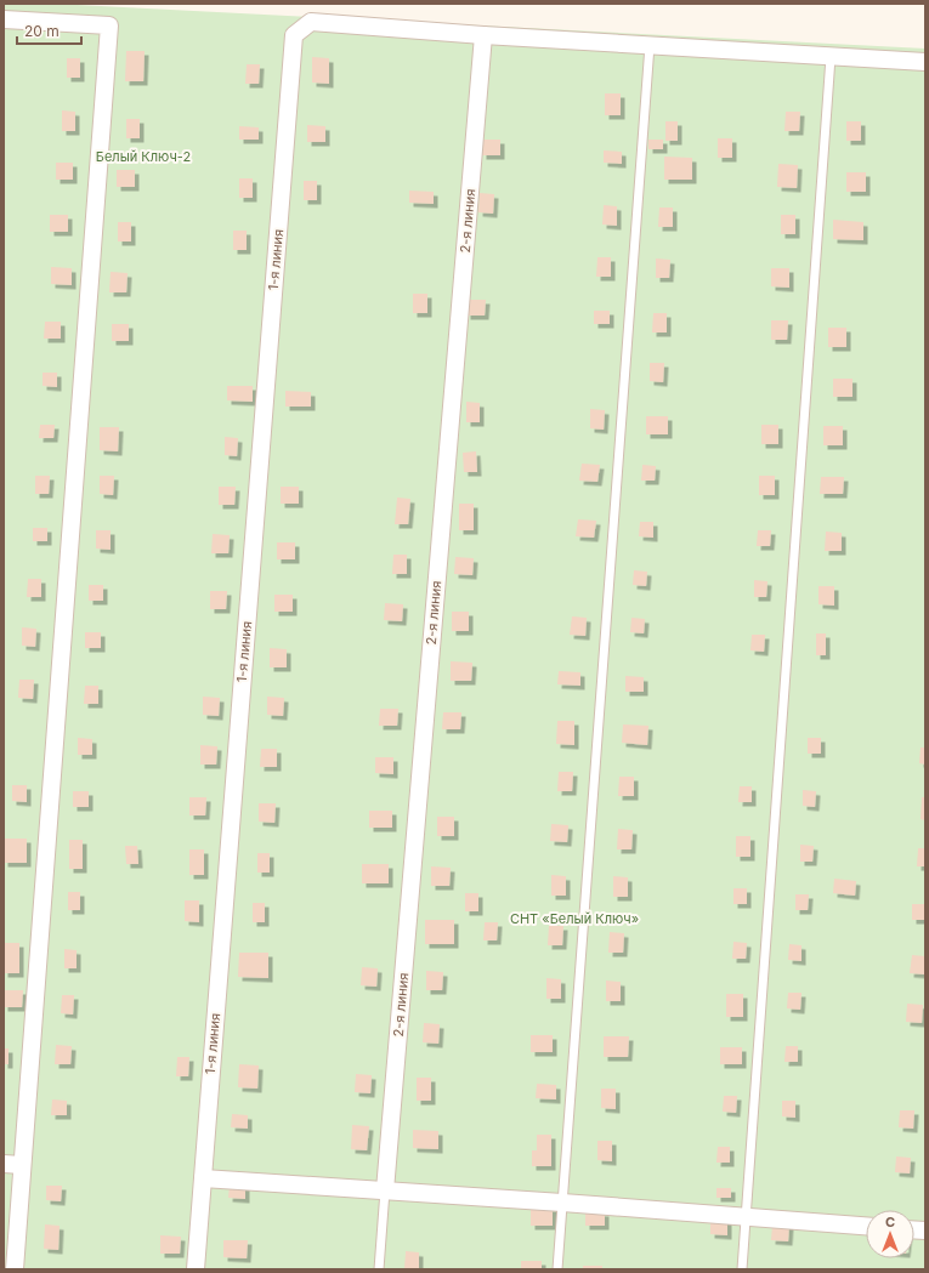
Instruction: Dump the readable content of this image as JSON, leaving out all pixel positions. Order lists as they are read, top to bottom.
{
  "streets": {
    "street": ["2-я линия", "1-я линия"]
  },
  "crossings": [
    ["2-я линия", "1-я линия"]
  ],
  "parks": ["Белый Ключ-2", "СНТ «Белый Ключ»"],
  "scale_bar": "20 m",
  "north": "top"
}
